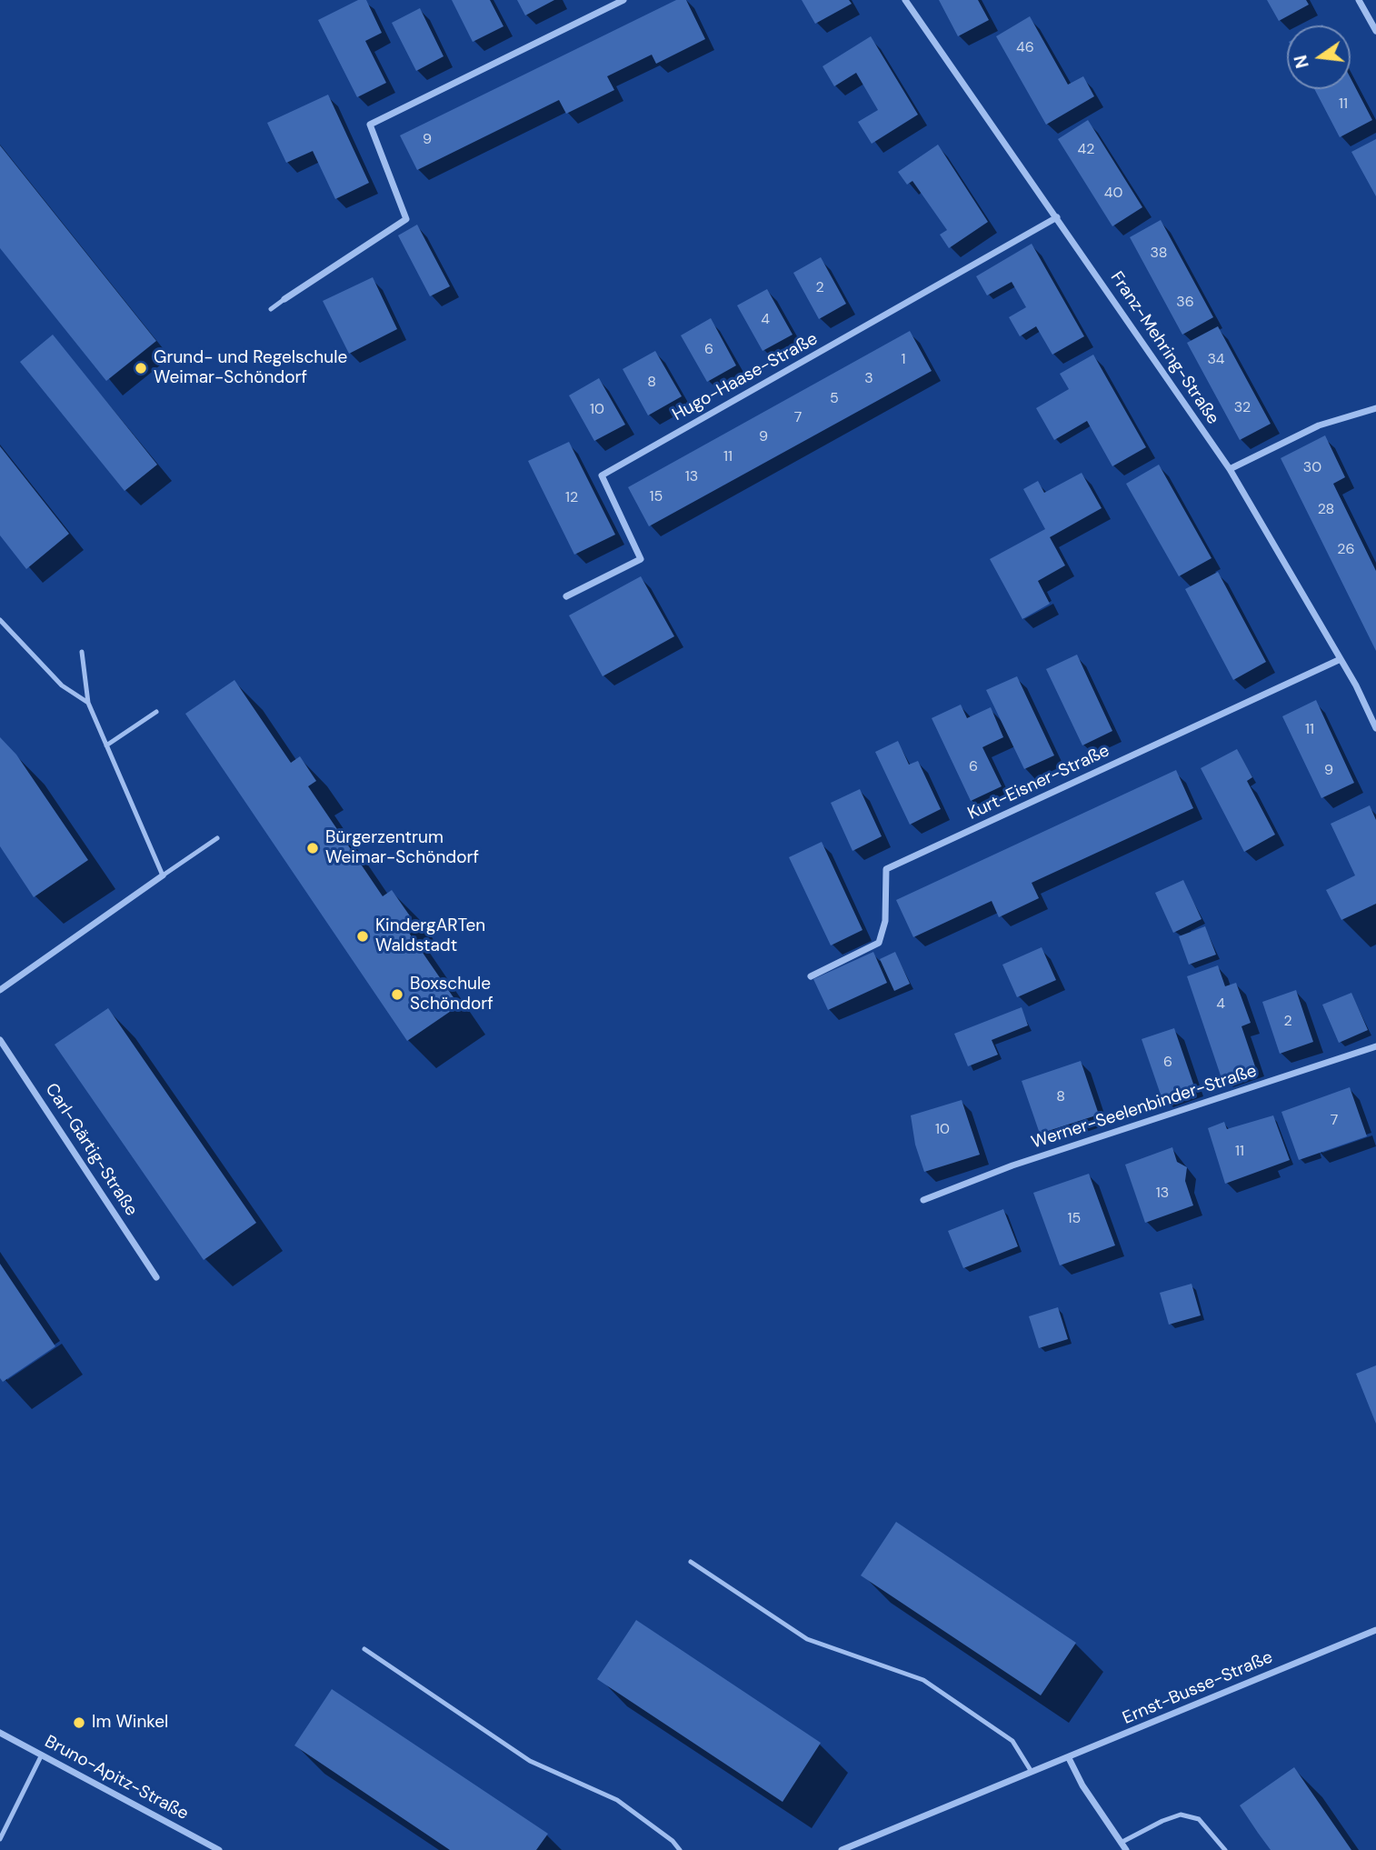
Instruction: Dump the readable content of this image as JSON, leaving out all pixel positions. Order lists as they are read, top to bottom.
{
  "streets": {
    "street": [
      "Franz-Mehring-Straße",
      "Hugo-Haase-Straße",
      "Kurt-Eisner-Straße",
      "Werner-Seelenbinder-Straße",
      "Carl-Gärtig-Straße",
      "Ernst-Busse-Straße",
      "Bruno-Apitz-Straße"
    ]
  },
  "crossings": [
    ["Franz-Mehring-Straße", "Hugo-Haase-Straße"],
    ["Franz-Mehring-Straße", "Kurt-Eisner-Straße"]
  ],
  "places": [
    "Grund- und Regelschule Weimar-Schöndorf",
    "Bürgerzentrum Weimar-Schöndorf",
    "KindergARTen Waldstadt",
    "Boxschule Schöndorf",
    "Im Winkel"
  ],
  "house_numbers": [
    "46",
    "11",
    "9",
    "42",
    "40",
    "38",
    "2",
    "36",
    "4",
    "6",
    "1",
    "34",
    "3",
    "8",
    "5",
    "32",
    "10",
    "7",
    "9",
    "11",
    "30",
    "13",
    "15",
    "12",
    "28",
    "26",
    "11",
    "6",
    "9",
    "4",
    "2",
    "6",
    "8",
    "7",
    "10",
    "11",
    "13",
    "15"
  ],
  "north": "left"
}
